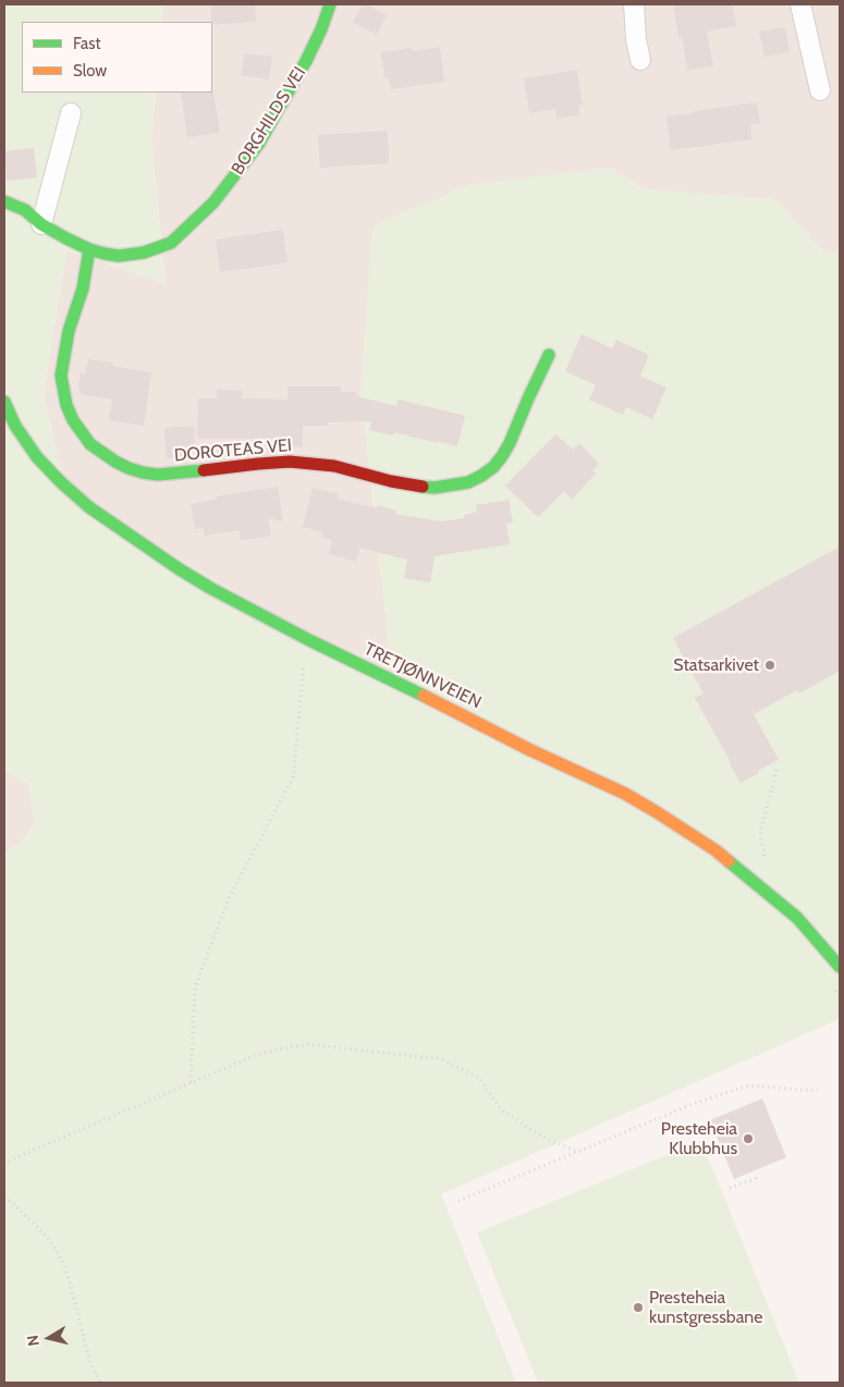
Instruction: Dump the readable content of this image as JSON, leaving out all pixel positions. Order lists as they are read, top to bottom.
{
  "streets": {
    "street": ["BORGHILDS VEI", "DOROTEAS VEI", "TRETJØNNVEIEN"]
  },
  "crossings": [
    ["BORGHILDS VEI", "DOROTEAS VEI"]
  ],
  "places": ["Statsarkivet", "Presteheia Klubbhus", "Presteheia kunstgressbane"],
  "legend": ["Fast", "Slow"],
  "north": "left"
}
